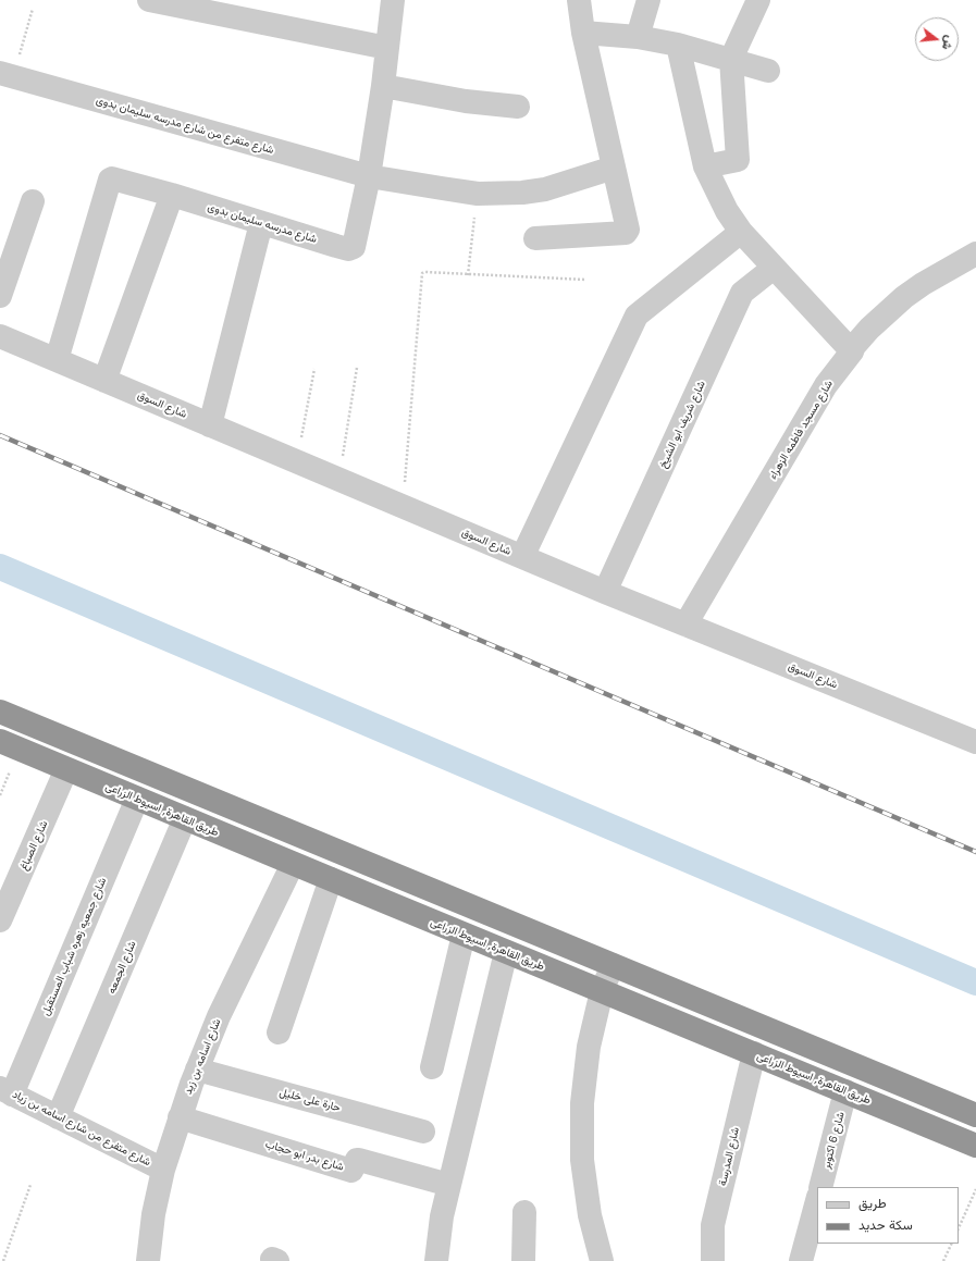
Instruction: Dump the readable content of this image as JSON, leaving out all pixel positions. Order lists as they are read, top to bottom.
{
  "streets": {
    "highway": ["طريق القاهرة, اسيوط الزراعى"],
    "street": [
      "شارع متفرع من شارع مدرسه سليمان بدوى",
      "شارع مدرسه سليمان بدوى",
      "شارع السوق",
      "شارع شريف ابو الشيخ",
      "شارع مسجد فاطمه الزهراء",
      "شارع الصباغ",
      "شارع جمعيه زهره شباب المستقبل",
      "شارع الجمعه",
      "شارع اسامه بن زيد",
      "حارة على خليل",
      "شارع متفرع من شارع اسامه بن زياد",
      "شارع 6 اكتوبر",
      "شارع بدر ابو حجاب",
      "شارع المدرسة"
    ]
  },
  "crossings": [
    ["شارع متفرع من شارع مدرسه سليمان بدوى", "شارع مدرسه سليمان بدوى"],
    ["شارع مدرسه سليمان بدوى", "شارع السوق"],
    ["شارع السوق", "شارع شريف ابو الشيخ"],
    ["شارع السوق", "شارع مسجد فاطمه الزهراء"],
    ["طريق القاهرة, اسيوط الزراعى", "شارع الصباغ"],
    ["طريق القاهرة, اسيوط الزراعى", "شارع جمعيه زهره شباب المستقبل"],
    ["طريق القاهرة, اسيوط الزراعى", "شارع الجمعه"],
    ["طريق القاهرة, اسيوط الزراعى", "شارع اسامه بن زيد"],
    ["طريق القاهرة, اسيوط الزراعى", "شارع 6 اكتوبر"],
    ["طريق القاهرة, اسيوط الزراعى", "شارع المدرسة"],
    ["شارع جمعيه زهره شباب المستقبل", "شارع متفرع من شارع اسامه بن زياد"],
    ["شارع الجمعه", "شارع متفرع من شارع اسامه بن زياد"],
    ["شارع اسامه بن زيد", "حارة على خليل"],
    ["شارع اسامه بن زيد", "شارع متفرع من شارع اسامه بن زياد"],
    ["شارع اسامه بن زيد", "شارع بدر ابو حجاب"]
  ],
  "legend": ["طريق", "سكة حديد"],
  "north": "right"
}
